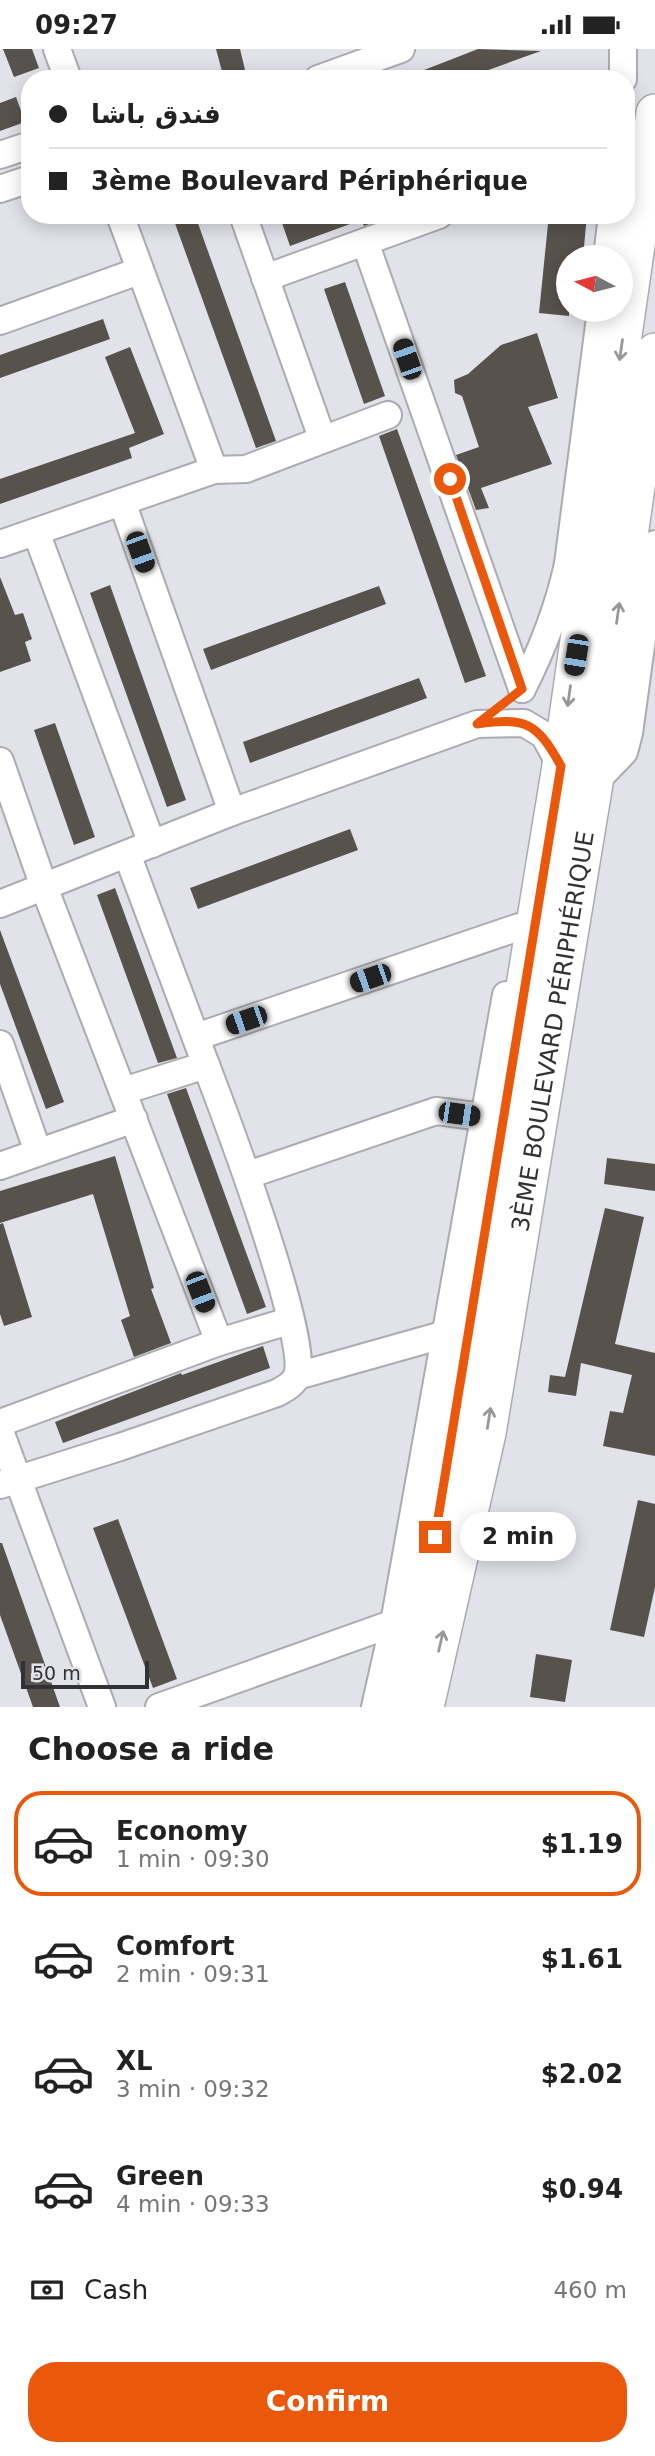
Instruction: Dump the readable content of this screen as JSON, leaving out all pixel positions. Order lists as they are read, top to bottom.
{
  "streets": {
    "highway": ["3ÈME BOULEVARD PÉRIPHÉRIQUE"]
  },
  "scale_bar": "50 m",
  "north": "left",
  "page": {
    "status": "09:27",
    "banner": ["فندق باشا", "3ème Boulevard Périphérique"],
    "bubble": "2 min",
    "scale": "50 m",
    "heading": "Choose a ride",
    "list": [
      {
        "name": "Economy",
        "note": "1 min · 09:30",
        "value": "$1.19"
      },
      {
        "name": "Comfort",
        "note": "2 min · 09:31",
        "value": "$1.61"
      },
      {
        "name": "XL",
        "note": "3 min · 09:32",
        "value": "$2.02"
      },
      {
        "name": "Green",
        "note": "4 min · 09:33",
        "value": "$0.94"
      }
    ],
    "pay": ["Cash", "460 m"],
    "buttons": "Confirm"
  }
}
